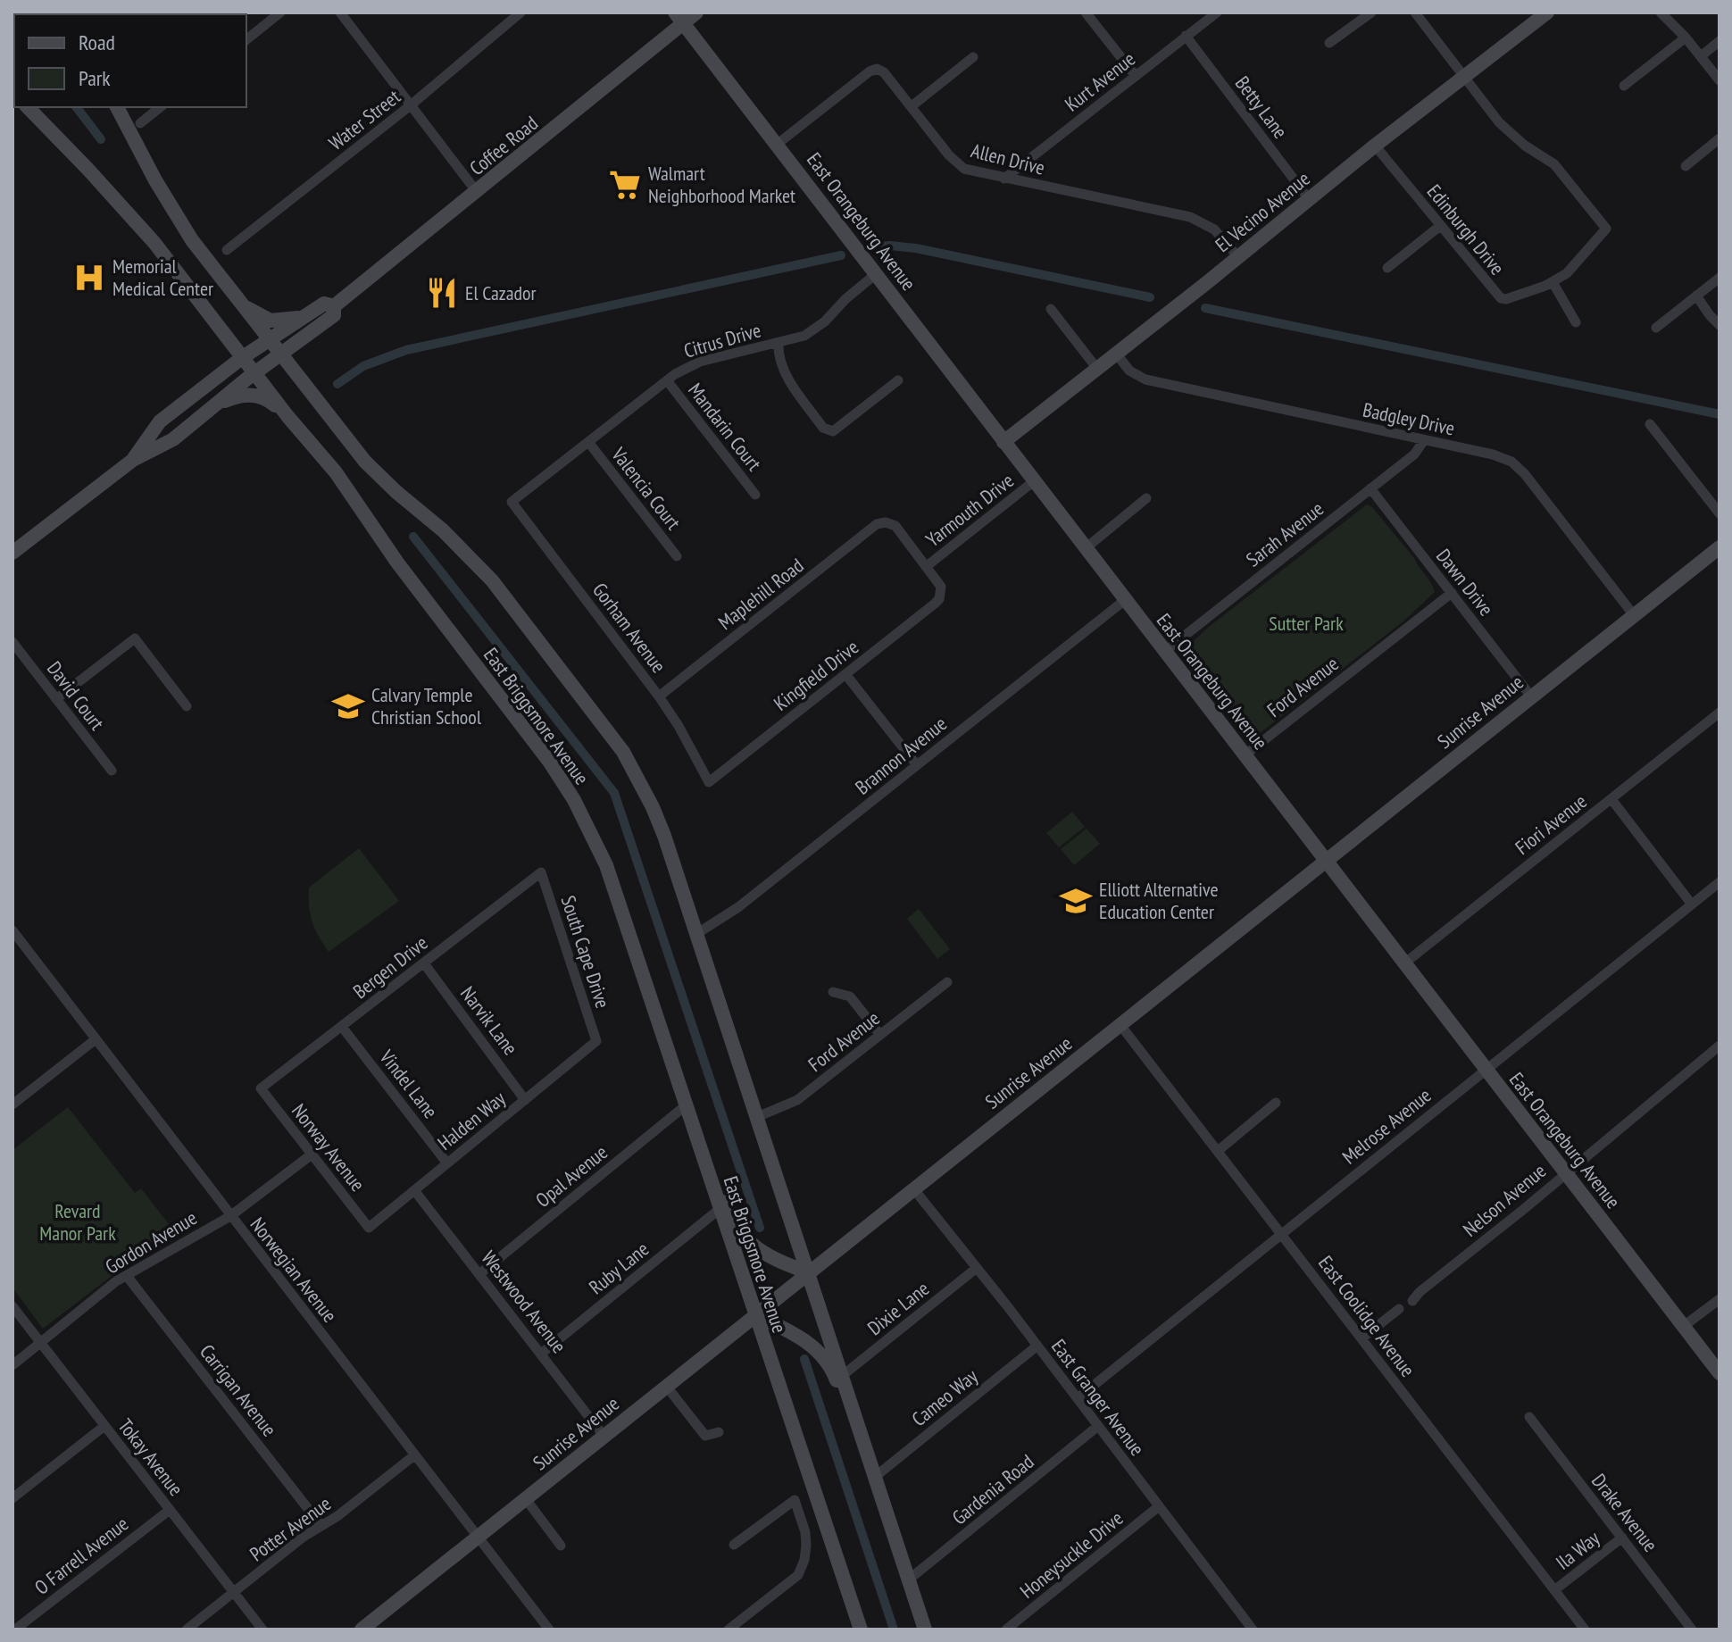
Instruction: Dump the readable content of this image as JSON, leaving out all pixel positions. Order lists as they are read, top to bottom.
{
  "streets": {
    "main road": [
      "Coffee Road",
      "El Vecino Avenue",
      "East Orangeburg Avenue",
      "Sunrise Avenue",
      "East Briggsmore Avenue"
    ],
    "street": [
      "Kurt Avenue",
      "Betty Lane",
      "Water Street",
      "Allen Drive",
      "Edinburgh Drive",
      "Citrus Drive",
      "Badgley Drive",
      "Mandarin Court",
      "Valencia Court",
      "Yarmouth Drive",
      "Sarah Avenue",
      "Dawn Drive",
      "Maplehill Road",
      "Gorham Avenue",
      "Kingfield Drive",
      "Ford Avenue",
      "David Court",
      "Brannon Avenue",
      "Fiori Avenue",
      "South Cape Drive",
      "Bergen Drive",
      "Narvik Lane",
      "Vindel Lane",
      "Halden Way",
      "Melrose Avenue",
      "Norway Avenue",
      "Opal Avenue",
      "Nelson Avenue",
      "Gordon Avenue",
      "Ruby Lane",
      "Norwegian Avenue",
      "Westwood Avenue",
      "Dixie Lane",
      "East Coolidge Avenue",
      "Carrigan Avenue",
      "Cameo Way",
      "East Granger Avenue",
      "Tokay Avenue",
      "Gardenia Road",
      "Drake Avenue",
      "Potter Avenue",
      "Ila Way",
      "Honeysuckle Drive",
      "O Farrell Avenue"
    ]
  },
  "crossings": [
    ["Kurt Avenue", "Betty Lane"],
    ["Kurt Avenue", "Allen Drive"],
    ["Betty Lane", "El Vecino Avenue"],
    ["Coffee Road", "East Orangeburg Avenue"],
    ["Coffee Road", "East Briggsmore Avenue"],
    ["Allen Drive", "El Vecino Avenue"],
    ["Allen Drive", "East Orangeburg Avenue"],
    ["El Vecino Avenue", "East Orangeburg Avenue"],
    ["El Vecino Avenue", "Edinburgh Drive"],
    ["El Vecino Avenue", "Badgley Drive"],
    ["East Orangeburg Avenue", "Citrus Drive"],
    ["East Orangeburg Avenue", "Yarmouth Drive"],
    ["East Orangeburg Avenue", "Sarah Avenue"],
    ["East Orangeburg Avenue", "Ford Avenue"],
    ["East Orangeburg Avenue", "Sunrise Avenue"],
    ["East Orangeburg Avenue", "Brannon Avenue"],
    ["East Orangeburg Avenue", "Fiori Avenue"],
    ["East Orangeburg Avenue", "Melrose Avenue"],
    ["East Orangeburg Avenue", "Nelson Avenue"],
    ["Citrus Drive", "Mandarin Court"],
    ["Citrus Drive", "Valencia Court"],
    ["Citrus Drive", "Gorham Avenue"],
    ["Badgley Drive", "Sarah Avenue"],
    ["Badgley Drive", "Sunrise Avenue"],
    ["Yarmouth Drive", "Maplehill Road"],
    ["Yarmouth Drive", "Kingfield Drive"],
    ["Sarah Avenue", "Dawn Drive"],
    ["Dawn Drive", "Ford Avenue"],
    ["Dawn Drive", "Sunrise Avenue"],
    ["Maplehill Road", "Gorham Avenue"],
    ["Maplehill Road", "Kingfield Drive"],
    ["Gorham Avenue", "Kingfield Drive"],
    ["Sunrise Avenue", "East Briggsmore Avenue"],
    ["Sunrise Avenue", "Norwegian Avenue"],
    ["Sunrise Avenue", "Westwood Avenue"],
    ["Sunrise Avenue", "East Coolidge Avenue"],
    ["Sunrise Avenue", "East Granger Avenue"],
    ["East Briggsmore Avenue", "Opal Avenue"],
    ["East Briggsmore Avenue", "Ruby Lane"],
    ["South Cape Drive", "Bergen Drive"],
    ["South Cape Drive", "Halden Way"],
    ["Bergen Drive", "Narvik Lane"],
    ["Bergen Drive", "Vindel Lane"],
    ["Bergen Drive", "Norway Avenue"],
    ["Narvik Lane", "Halden Way"],
    ["Vindel Lane", "Halden Way"],
    ["Halden Way", "Norway Avenue"],
    ["Halden Way", "Westwood Avenue"],
    ["Melrose Avenue", "East Coolidge Avenue"],
    ["Melrose Avenue", "East Granger Avenue"],
    ["Norway Avenue", "Gordon Avenue"],
    ["Opal Avenue", "Westwood Avenue"],
    ["Gordon Avenue", "Norwegian Avenue"],
    ["Gordon Avenue", "Carrigan Avenue"],
    ["Gordon Avenue", "Tokay Avenue"],
    ["Ruby Lane", "Westwood Avenue"],
    ["Norwegian Avenue", "Potter Avenue"],
    ["Dixie Lane", "East Granger Avenue"],
    ["East Coolidge Avenue", "Ila Way"],
    ["Carrigan Avenue", "Potter Avenue"],
    ["Cameo Way", "East Granger Avenue"],
    ["East Granger Avenue", "Gardenia Road"],
    ["East Granger Avenue", "Honeysuckle Drive"],
    ["Tokay Avenue", "Potter Avenue"],
    ["Tokay Avenue", "O Farrell Avenue"],
    ["Drake Avenue", "Ila Way"]
  ],
  "parks": ["Sutter Park", "Revard Manor Park"],
  "places": {
    "supermarket": ["Walmart Neighborhood Market"],
    "hospital": ["Memorial Medical Center"],
    "restaurant": ["El Cazador"],
    "school or university": ["Calvary Temple Christian School", "Elliott Alternative Education Center"]
  },
  "legend": ["Road", "Park"]
}
